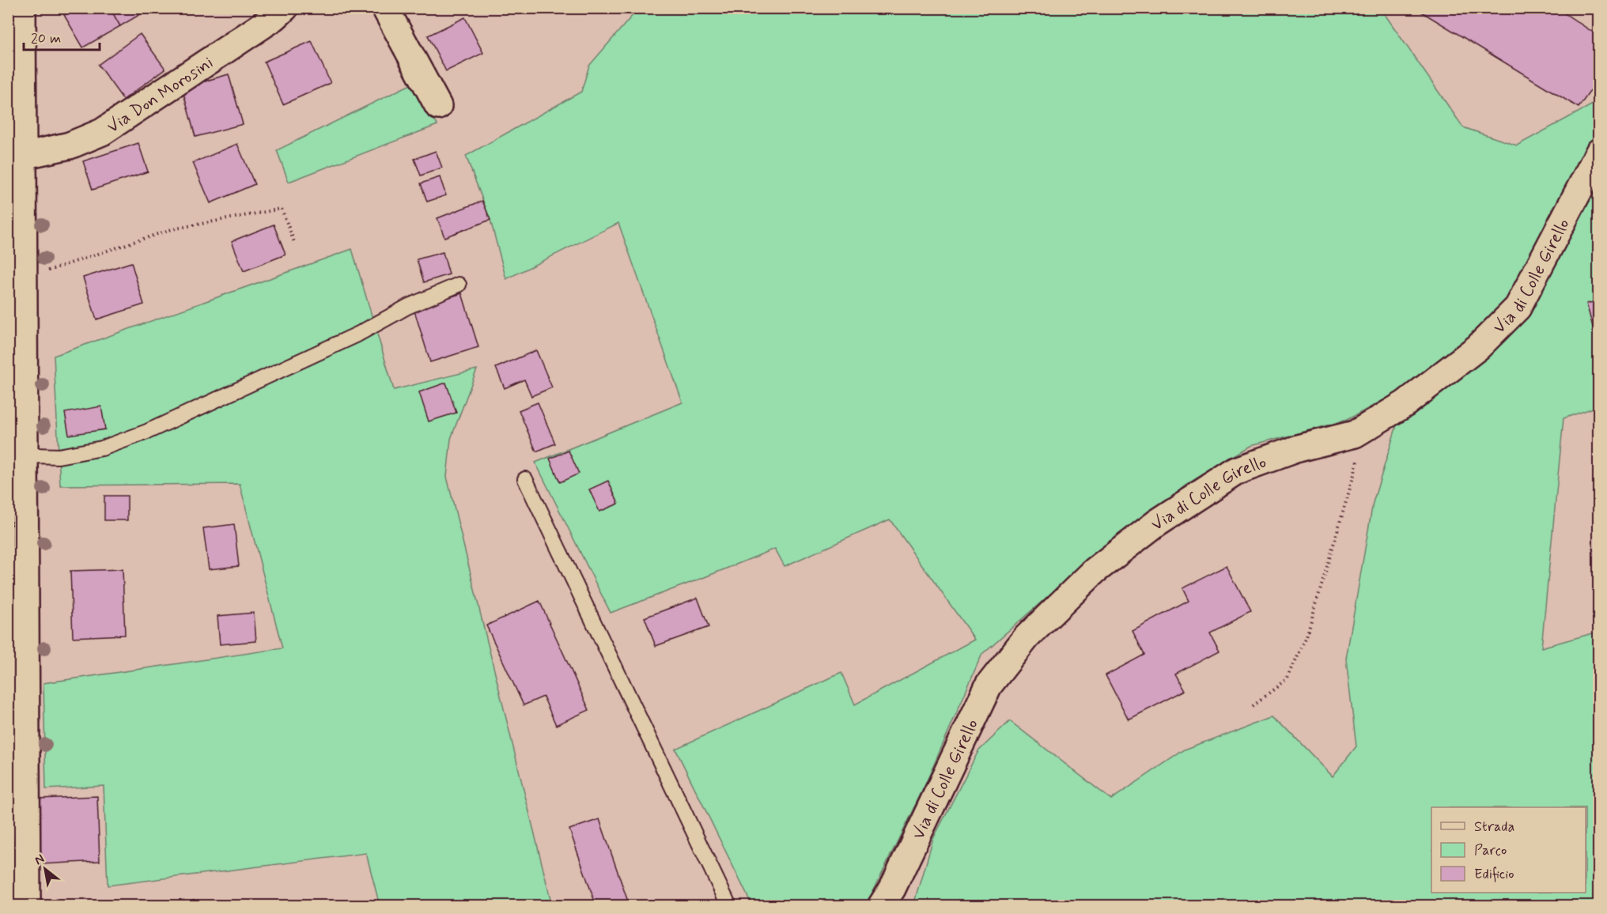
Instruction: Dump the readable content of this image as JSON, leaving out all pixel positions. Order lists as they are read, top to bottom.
{
  "streets": {
    "street": ["Via Don Morosini", "Via di Colle Girello"]
  },
  "legend": ["Strada", "Parco", "Edificio"],
  "scale_bar": "20 m",
  "north": "top left"
}
